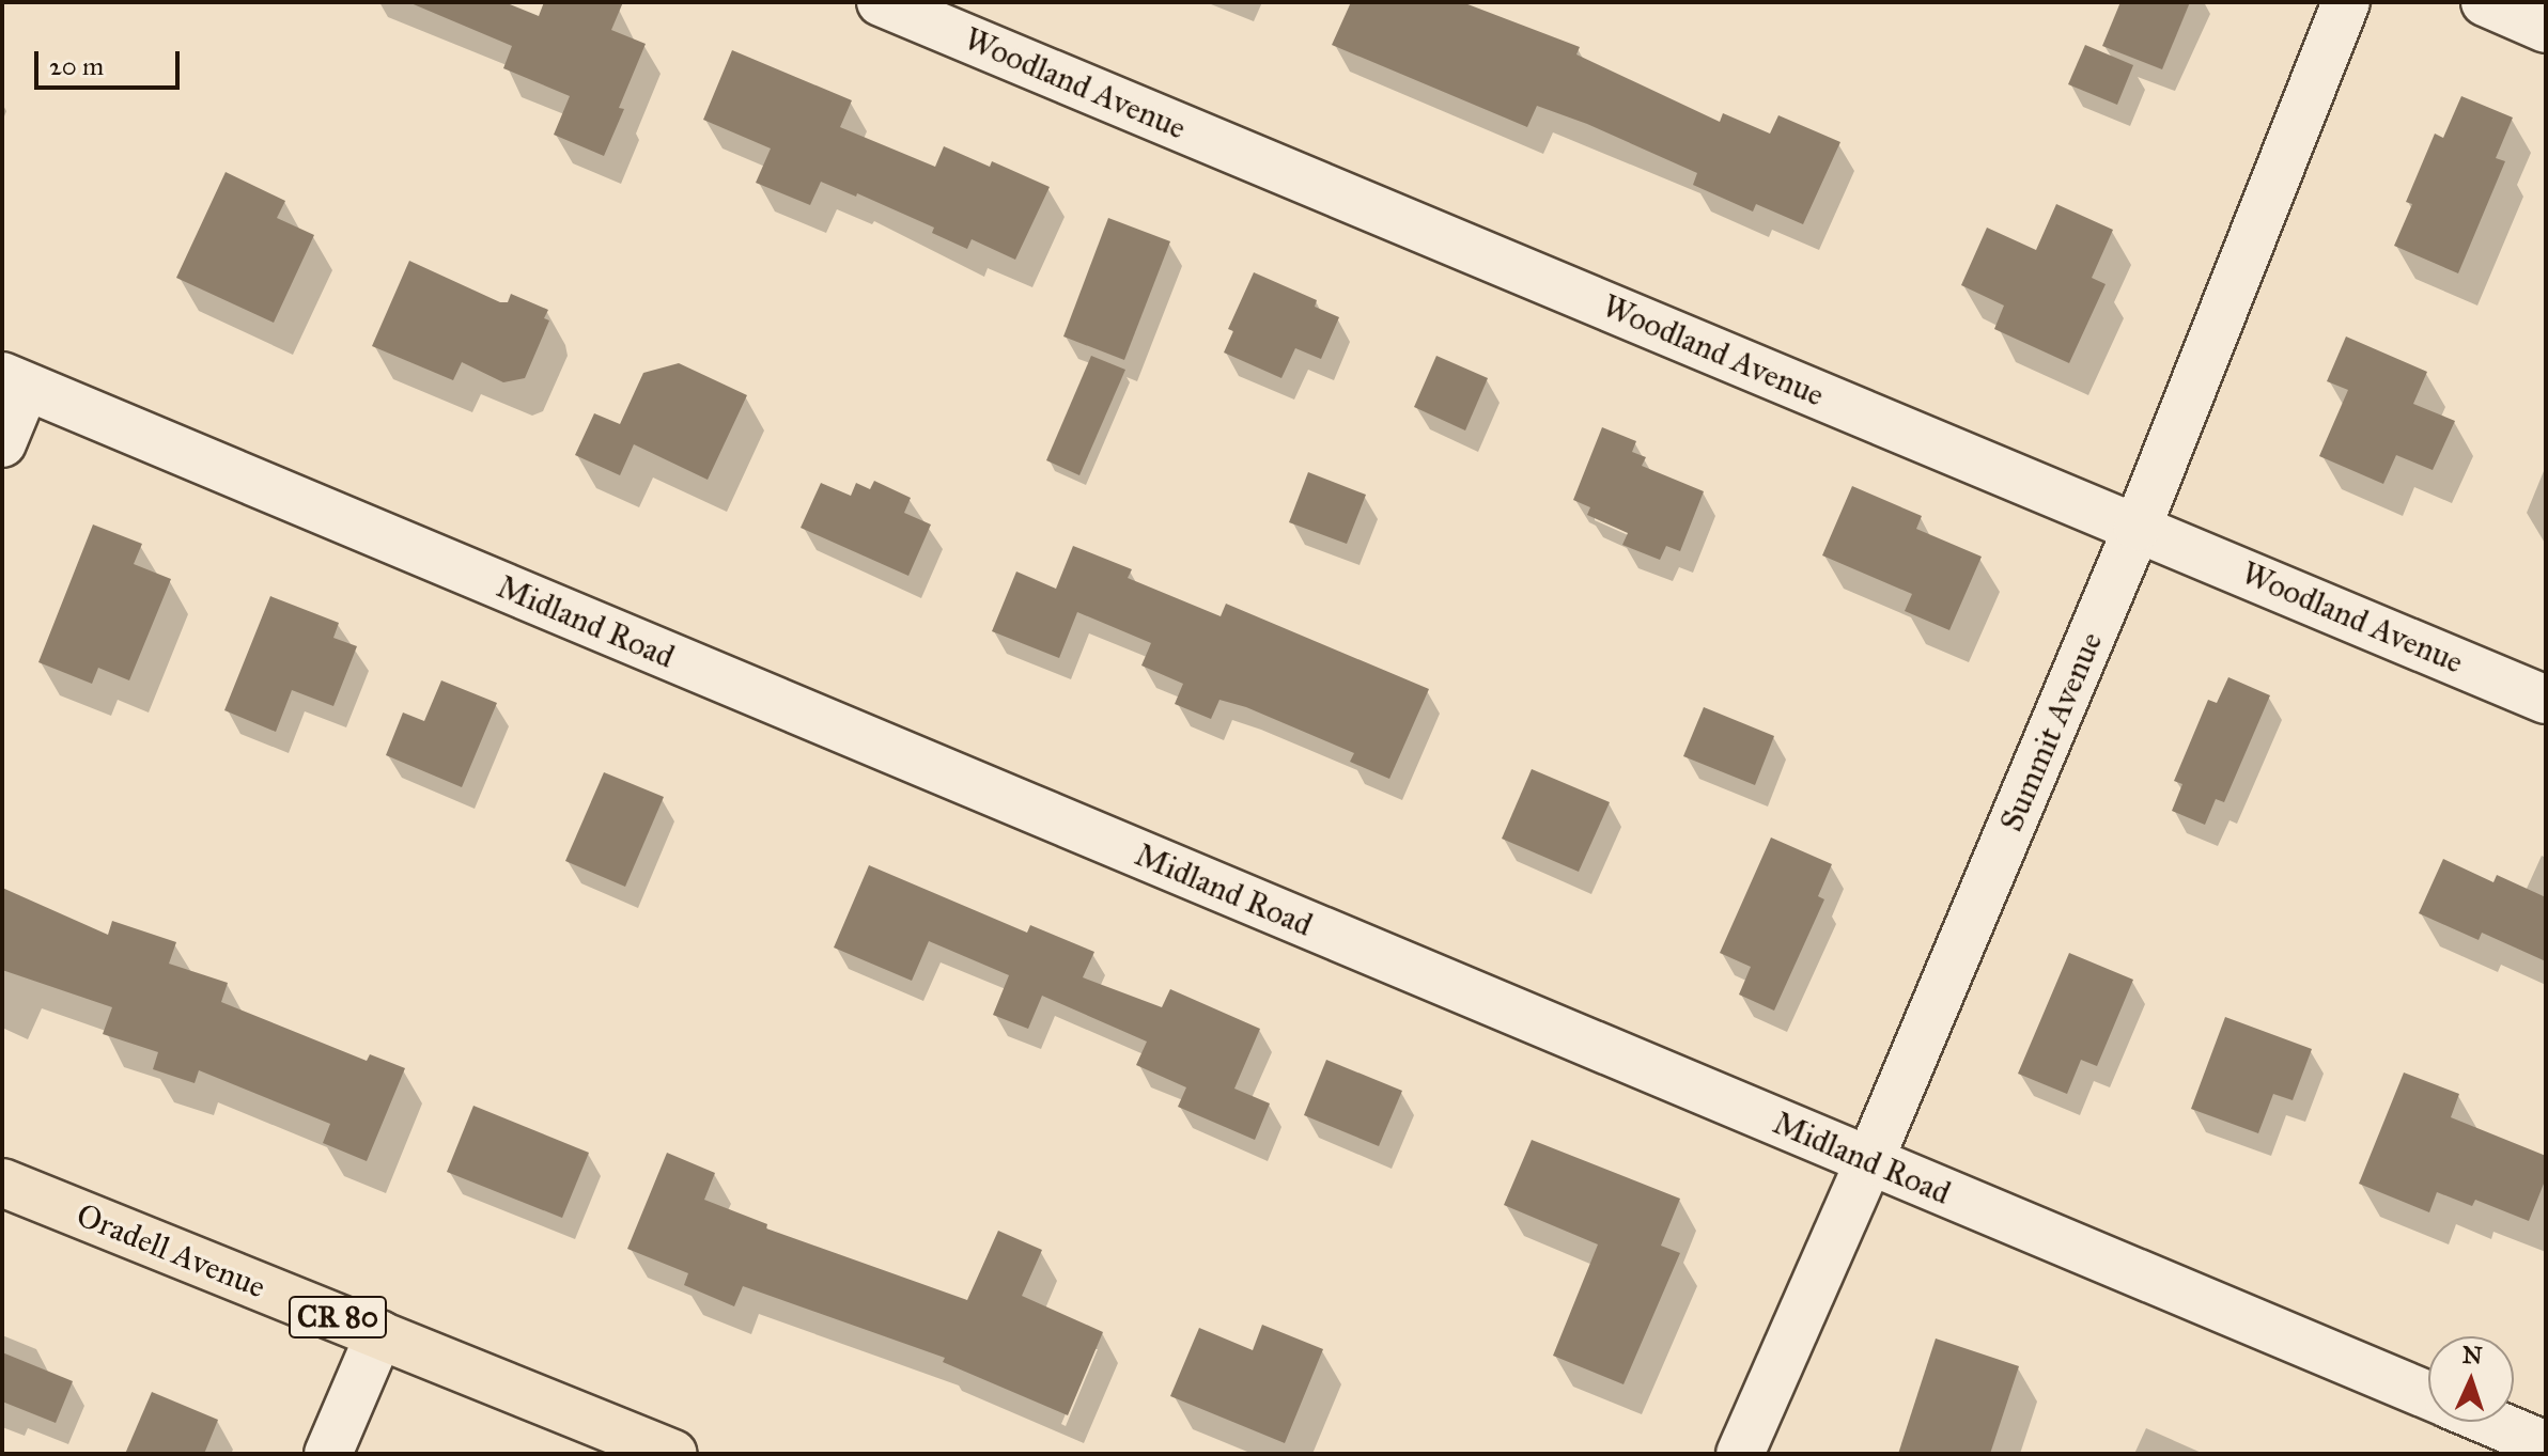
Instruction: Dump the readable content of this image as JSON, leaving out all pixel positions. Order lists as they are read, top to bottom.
{
  "streets": {
    "main road": ["Oradell Avenue", "CR 80"],
    "street": ["Woodland Avenue", "Midland Road", "Summit Avenue"]
  },
  "crossings": [
    ["Woodland Avenue", "Summit Avenue"],
    ["Midland Road", "Summit Avenue"]
  ],
  "scale_bar": "20 m",
  "north": "top"
}
